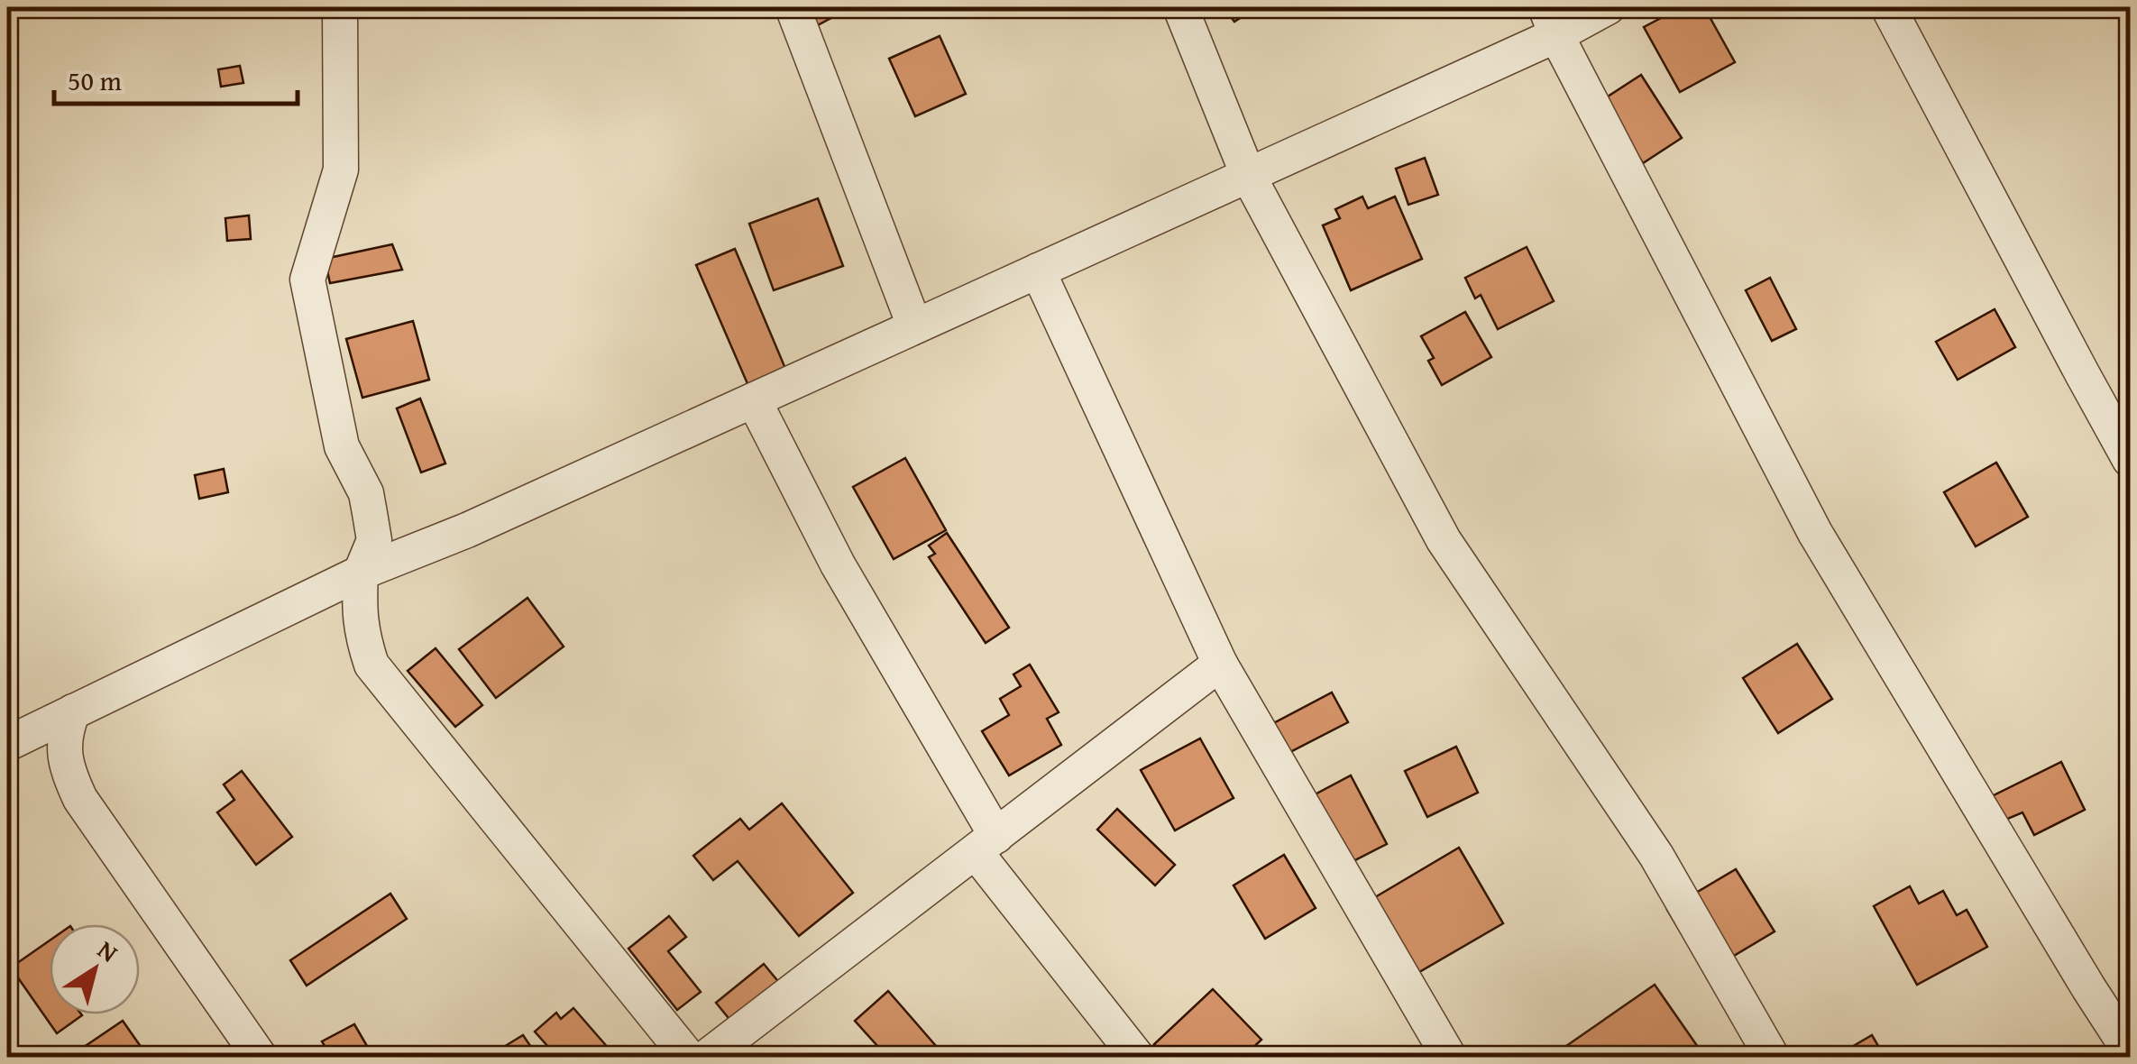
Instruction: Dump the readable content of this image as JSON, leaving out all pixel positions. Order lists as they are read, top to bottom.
{
  "scale_bar": "50 m",
  "north": "top right"
}
